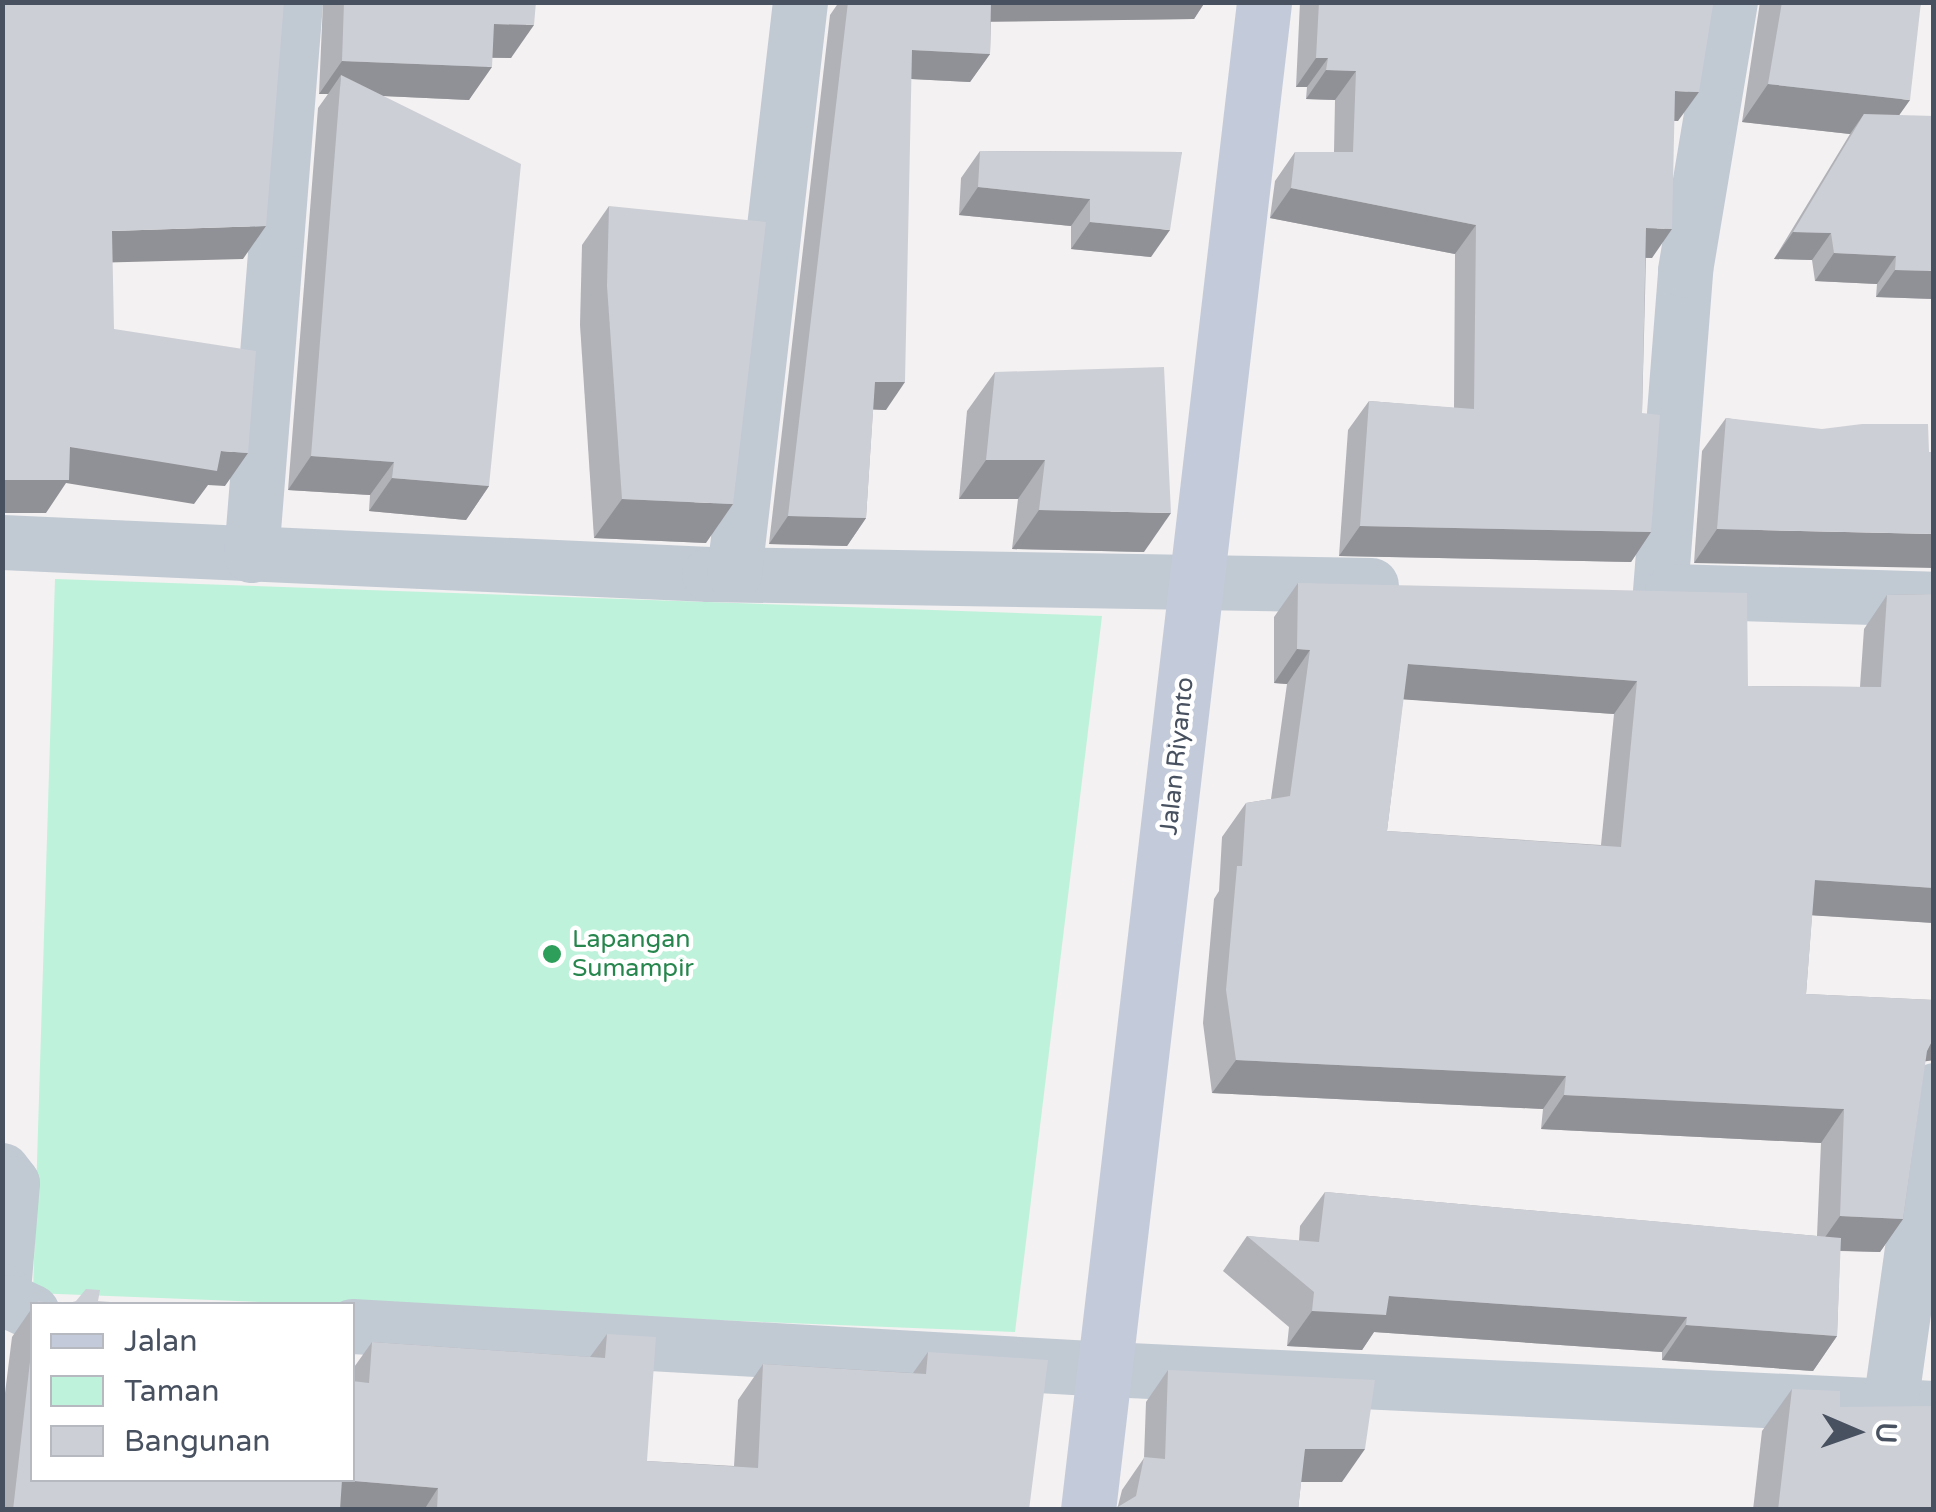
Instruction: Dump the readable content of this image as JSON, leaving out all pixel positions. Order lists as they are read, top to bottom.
{
  "streets": {
    "street": ["Jalan Riyanto"]
  },
  "places": ["Lapangan Sumampir"],
  "legend": ["Jalan", "Taman", "Bangunan"],
  "north": "right"
}
